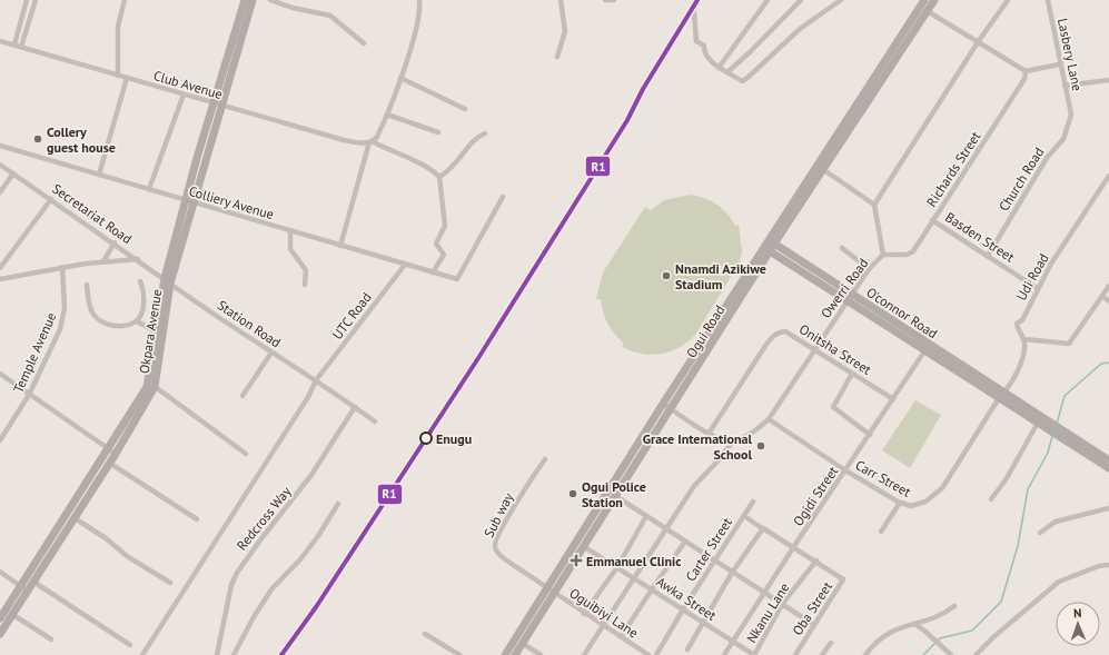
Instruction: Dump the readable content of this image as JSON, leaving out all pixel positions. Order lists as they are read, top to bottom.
{
  "streets": {
    "main road": ["O'connor Road", "Okpara Avenue", "Ogui Road"],
    "street": [
      "Lasbery Lane",
      "Club Avenue",
      "Richards Street",
      "Church Road",
      "Colliery Avenue",
      "Secretariat Road",
      "Basden Street",
      "Udi Road",
      "Owerri Road",
      "UTC Road",
      "Station Road",
      "Onitsha Street",
      "Temple Avenue",
      "Carr Street",
      "Ogidi Street",
      "Sub way",
      "Redcross Way",
      "Carter Street",
      "Awka Street",
      "Oba Street",
      "Oguibiyi Lane",
      "Nkanu Lane"
    ]
  },
  "crossings": [
    ["Lasbery Lane", "Church Road"],
    ["Club Avenue", "Okpara Avenue"],
    ["Richards Street", "Basden Street"],
    ["Richards Street", "Owerri Road"],
    ["Church Road", "Basden Street"],
    ["Colliery Avenue", "UTC Road"],
    ["Colliery Avenue", "Okpara Avenue"],
    ["Secretariat Road", "Station Road"],
    ["Secretariat Road", "Okpara Avenue"],
    ["Basden Street", "Udi Road"],
    ["Udi Road", "O'connor Road"],
    ["Udi Road", "Carr Street"],
    ["Owerri Road", "O'connor Road"],
    ["Owerri Road", "Onitsha Street"],
    ["Owerri Road", "Carr Street"],
    ["O'connor Road", "Ogui Road"],
    ["O'connor Road", "Carr Street"],
    ["O'connor Road", "Ogidi Street"],
    ["UTC Road", "Station Road"],
    ["Station Road", "Okpara Avenue"],
    ["Station Road", "Redcross Way"],
    ["Ogui Road", "Sub way"],
    ["Ogui Road", "Awka Street"],
    ["Ogui Road", "Oguibiyi Lane"],
    ["Onitsha Street", "Ogidi Street"],
    ["Carr Street", "Ogidi Street"],
    ["Ogidi Street", "Awka Street"],
    ["Ogidi Street", "Oba Street"],
    ["Sub way", "Oguibiyi Lane"],
    ["Carter Street", "Awka Street"],
    ["Carter Street", "Oba Street"],
    ["Awka Street", "Nkanu Lane"],
    ["Oba Street", "Nkanu Lane"]
  ],
  "places": {
    "other": [
      "Collery guest house",
      "Nnamdi Azikiwe Stadium",
      "Enugu",
      "Grace International School",
      "Ogui Police Station"
    ],
    "health": ["Emmanuel Clinic"]
  },
  "lines": ["transit line R1"],
  "north": "top"
}
